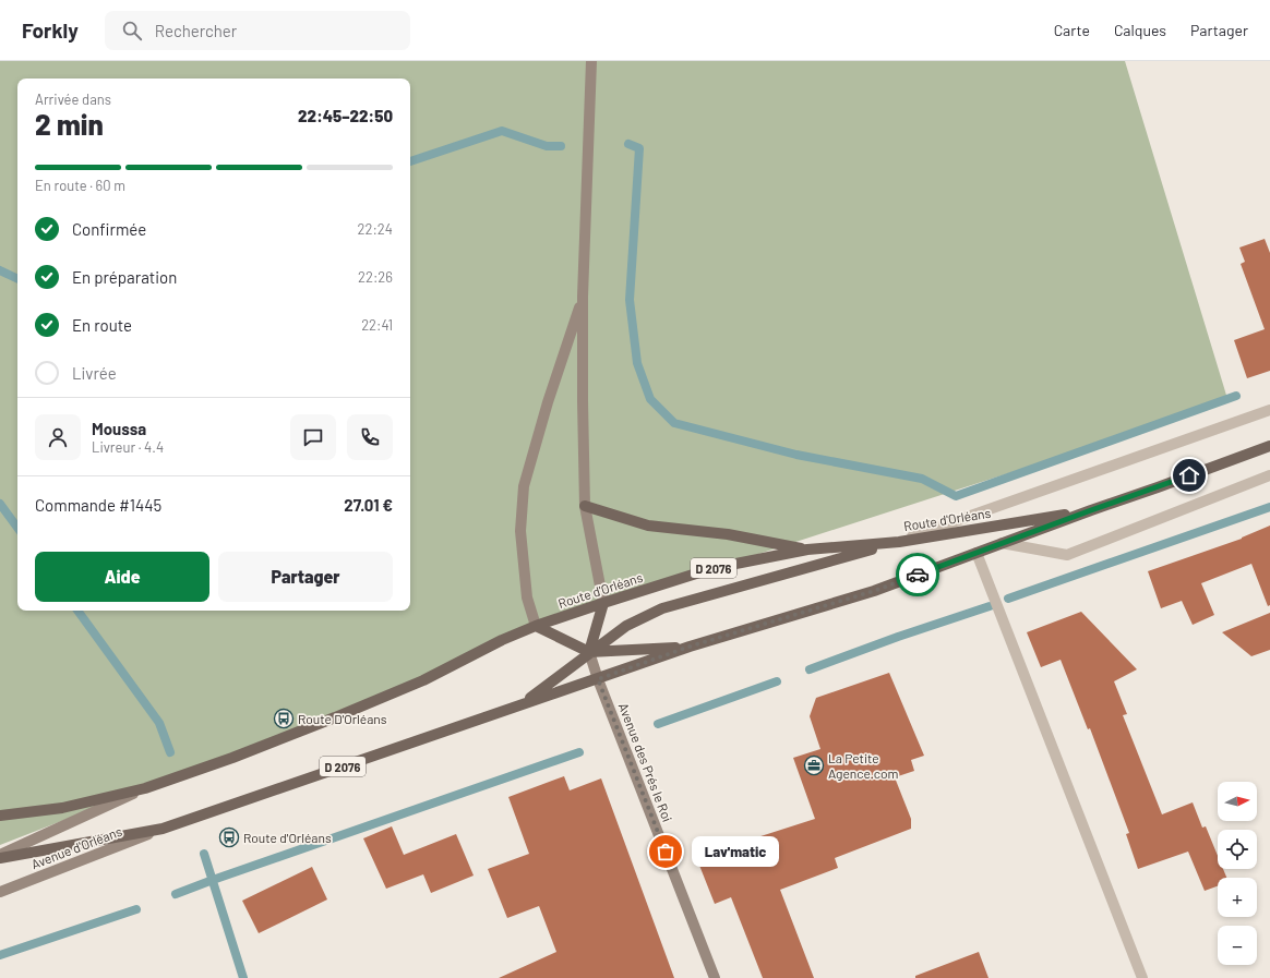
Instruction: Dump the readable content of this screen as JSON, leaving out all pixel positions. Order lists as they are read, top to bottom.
{
  "streets": {
    "main road": [
      "Route d'Orléans",
      "D 2076",
      "Avenue des Prés le Roi",
      "Avenue d'Orléans"
    ]
  },
  "crossings": [
    ["Route d'Orléans", "D 2076"],
    ["Route d'Orléans", "Avenue des Prés le Roi"],
    ["Route d'Orléans", "Avenue d'Orléans"],
    ["D 2076", "Avenue des Prés le Roi"],
    ["D 2076", "Avenue d'Orléans"]
  ],
  "places": {
    "bus stop": ["Route D'Orléans", "Route d'Orléans"],
    "office": ["La Petite Agence.com"],
    "other": ["Lav'matic"]
  },
  "north": "right",
  "page": {
    "header": "Forkly",
    "search": "Rechercher",
    "nav": ["Carte", "Calques", "Partager"],
    "heading": ["2 min", "Arrivée dans", "22:45–22:50"],
    "panel": [
      "Moussa",
      "Livreur · 4.4",
      "Commande #1445",
      "27.01 €"
    ],
    "bar": "En route · 60 m",
    "list": [
      ["Confirmée", "22:24"],
      ["En préparation", "22:26"],
      ["En route", "22:41"],
      "Livrée"
    ],
    "buttons": ["Aide", "Partager"],
    "map_buttons": ["+", "−"],
    "bubble": "Lav'matic"
  }
}
